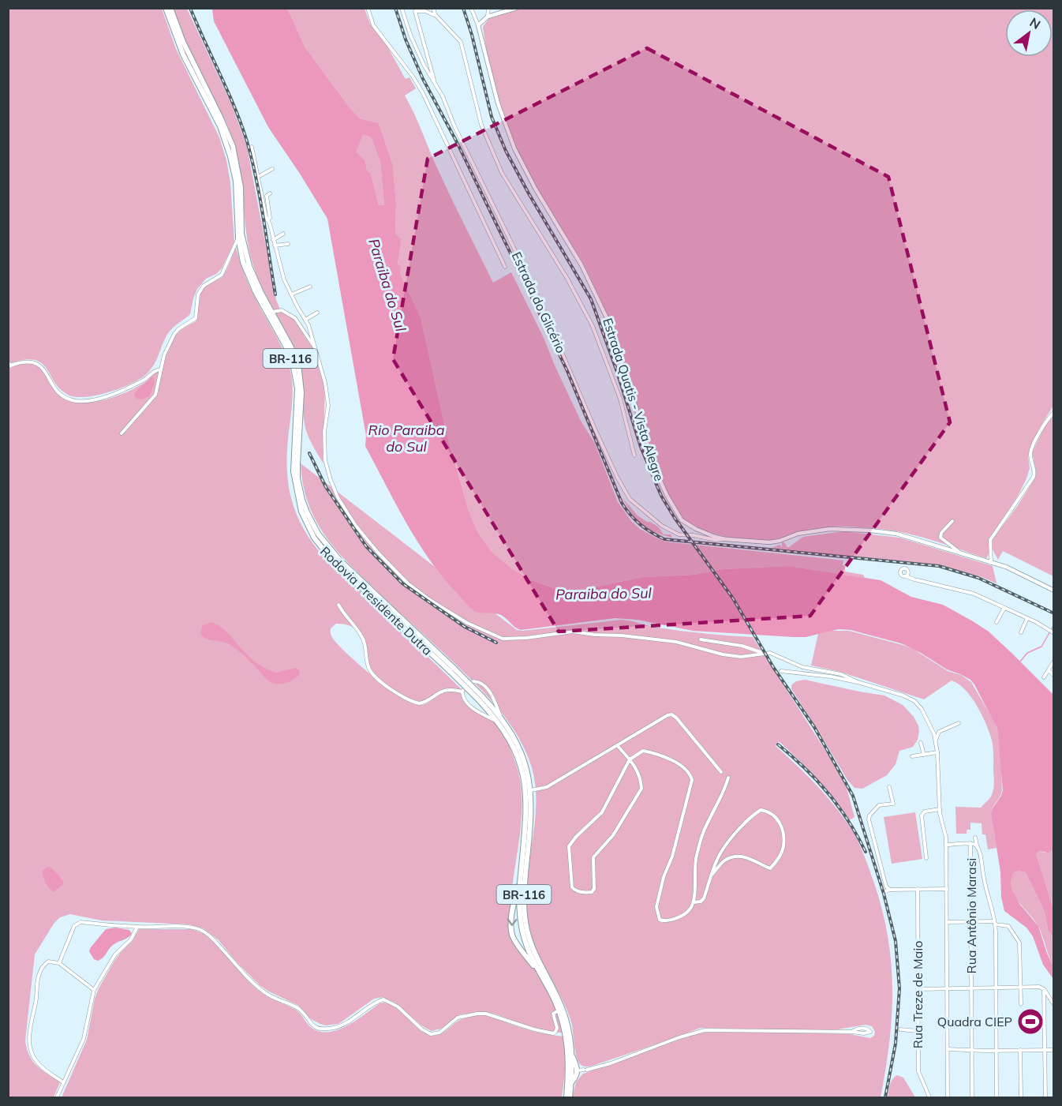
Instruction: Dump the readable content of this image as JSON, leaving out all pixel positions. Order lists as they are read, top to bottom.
{
  "streets": {
    "highway": ["BR-116", "Rodovia Presidente Dutra"],
    "street": [
      "Estrada do Glicério",
      "Estrada Quatis - Vista Alegre",
      "Rua Antônio Marasi",
      "Rua Treze de Maio"
    ]
  },
  "crossings": [
    ["Estrada do Glicério", "Estrada Quatis - Vista Alegre"]
  ],
  "water": ["Paraiba do Sul", "Rio Paraiba do Sul"],
  "places": {
    "sports": ["Quadra CIEP"]
  },
  "north": "top right"
}
